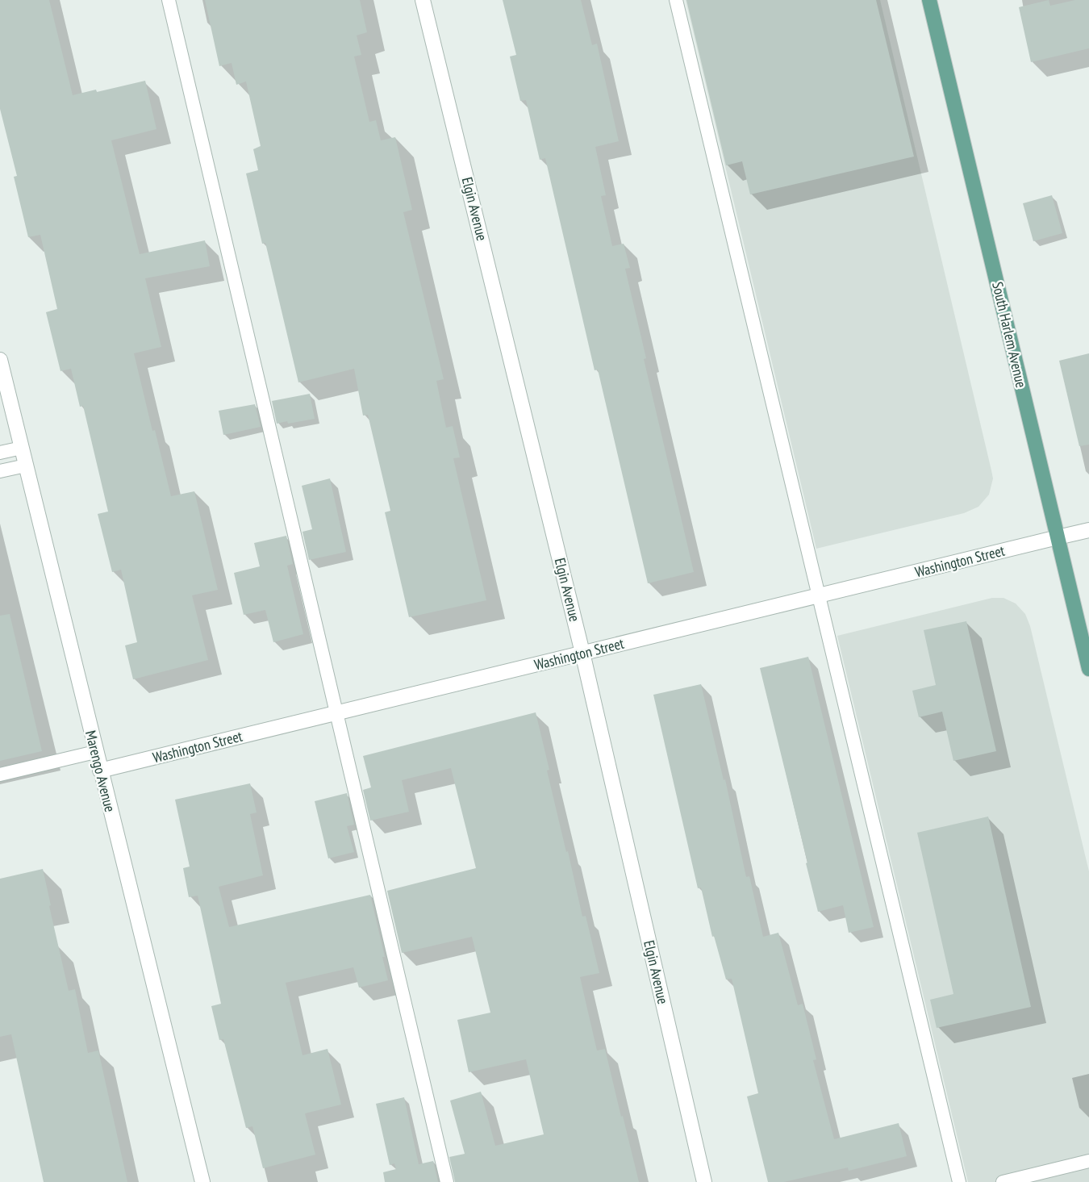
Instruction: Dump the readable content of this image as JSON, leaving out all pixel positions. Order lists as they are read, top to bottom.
{
  "streets": {
    "main road": ["South Harlem Avenue"],
    "street": ["Elgin Avenue", "Washington Street", "Marengo Avenue"]
  },
  "crossings": [
    ["Elgin Avenue", "Washington Street"],
    ["South Harlem Avenue", "Washington Street"],
    ["Washington Street", "Marengo Avenue"]
  ]
}
